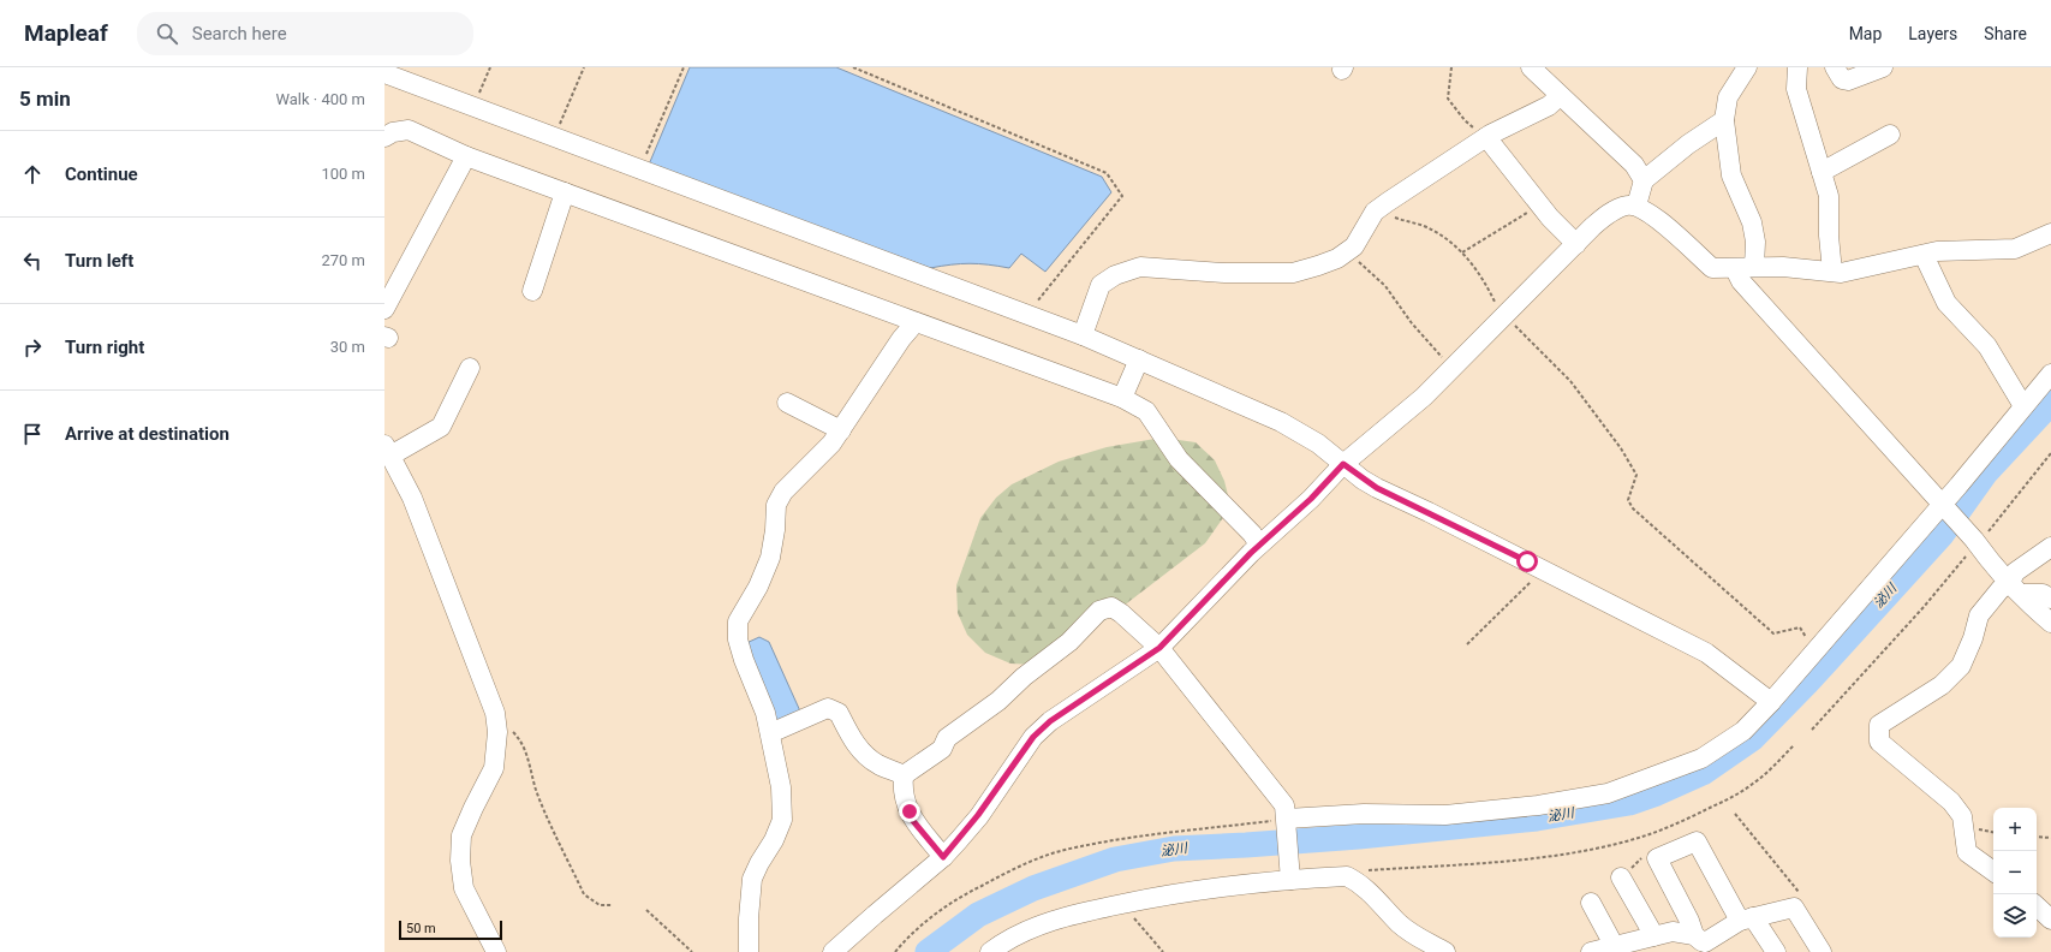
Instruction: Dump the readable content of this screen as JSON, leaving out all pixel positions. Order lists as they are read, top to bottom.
{
  "water": ["泌川"],
  "scale_bar": "50 m",
  "page": {
    "header": "Mapleaf",
    "search": "Search here",
    "nav": ["Map", "Layers", "Share"],
    "heading": ["5 min", "Walk · 400 m"],
    "list": [
      ["Continue", "100 m"],
      ["Turn left", "270 m"],
      ["Turn right", "30 m"],
      "Arrive at destination"
    ],
    "map_buttons": ["+", "−"],
    "scale": "50 m"
  }
}
